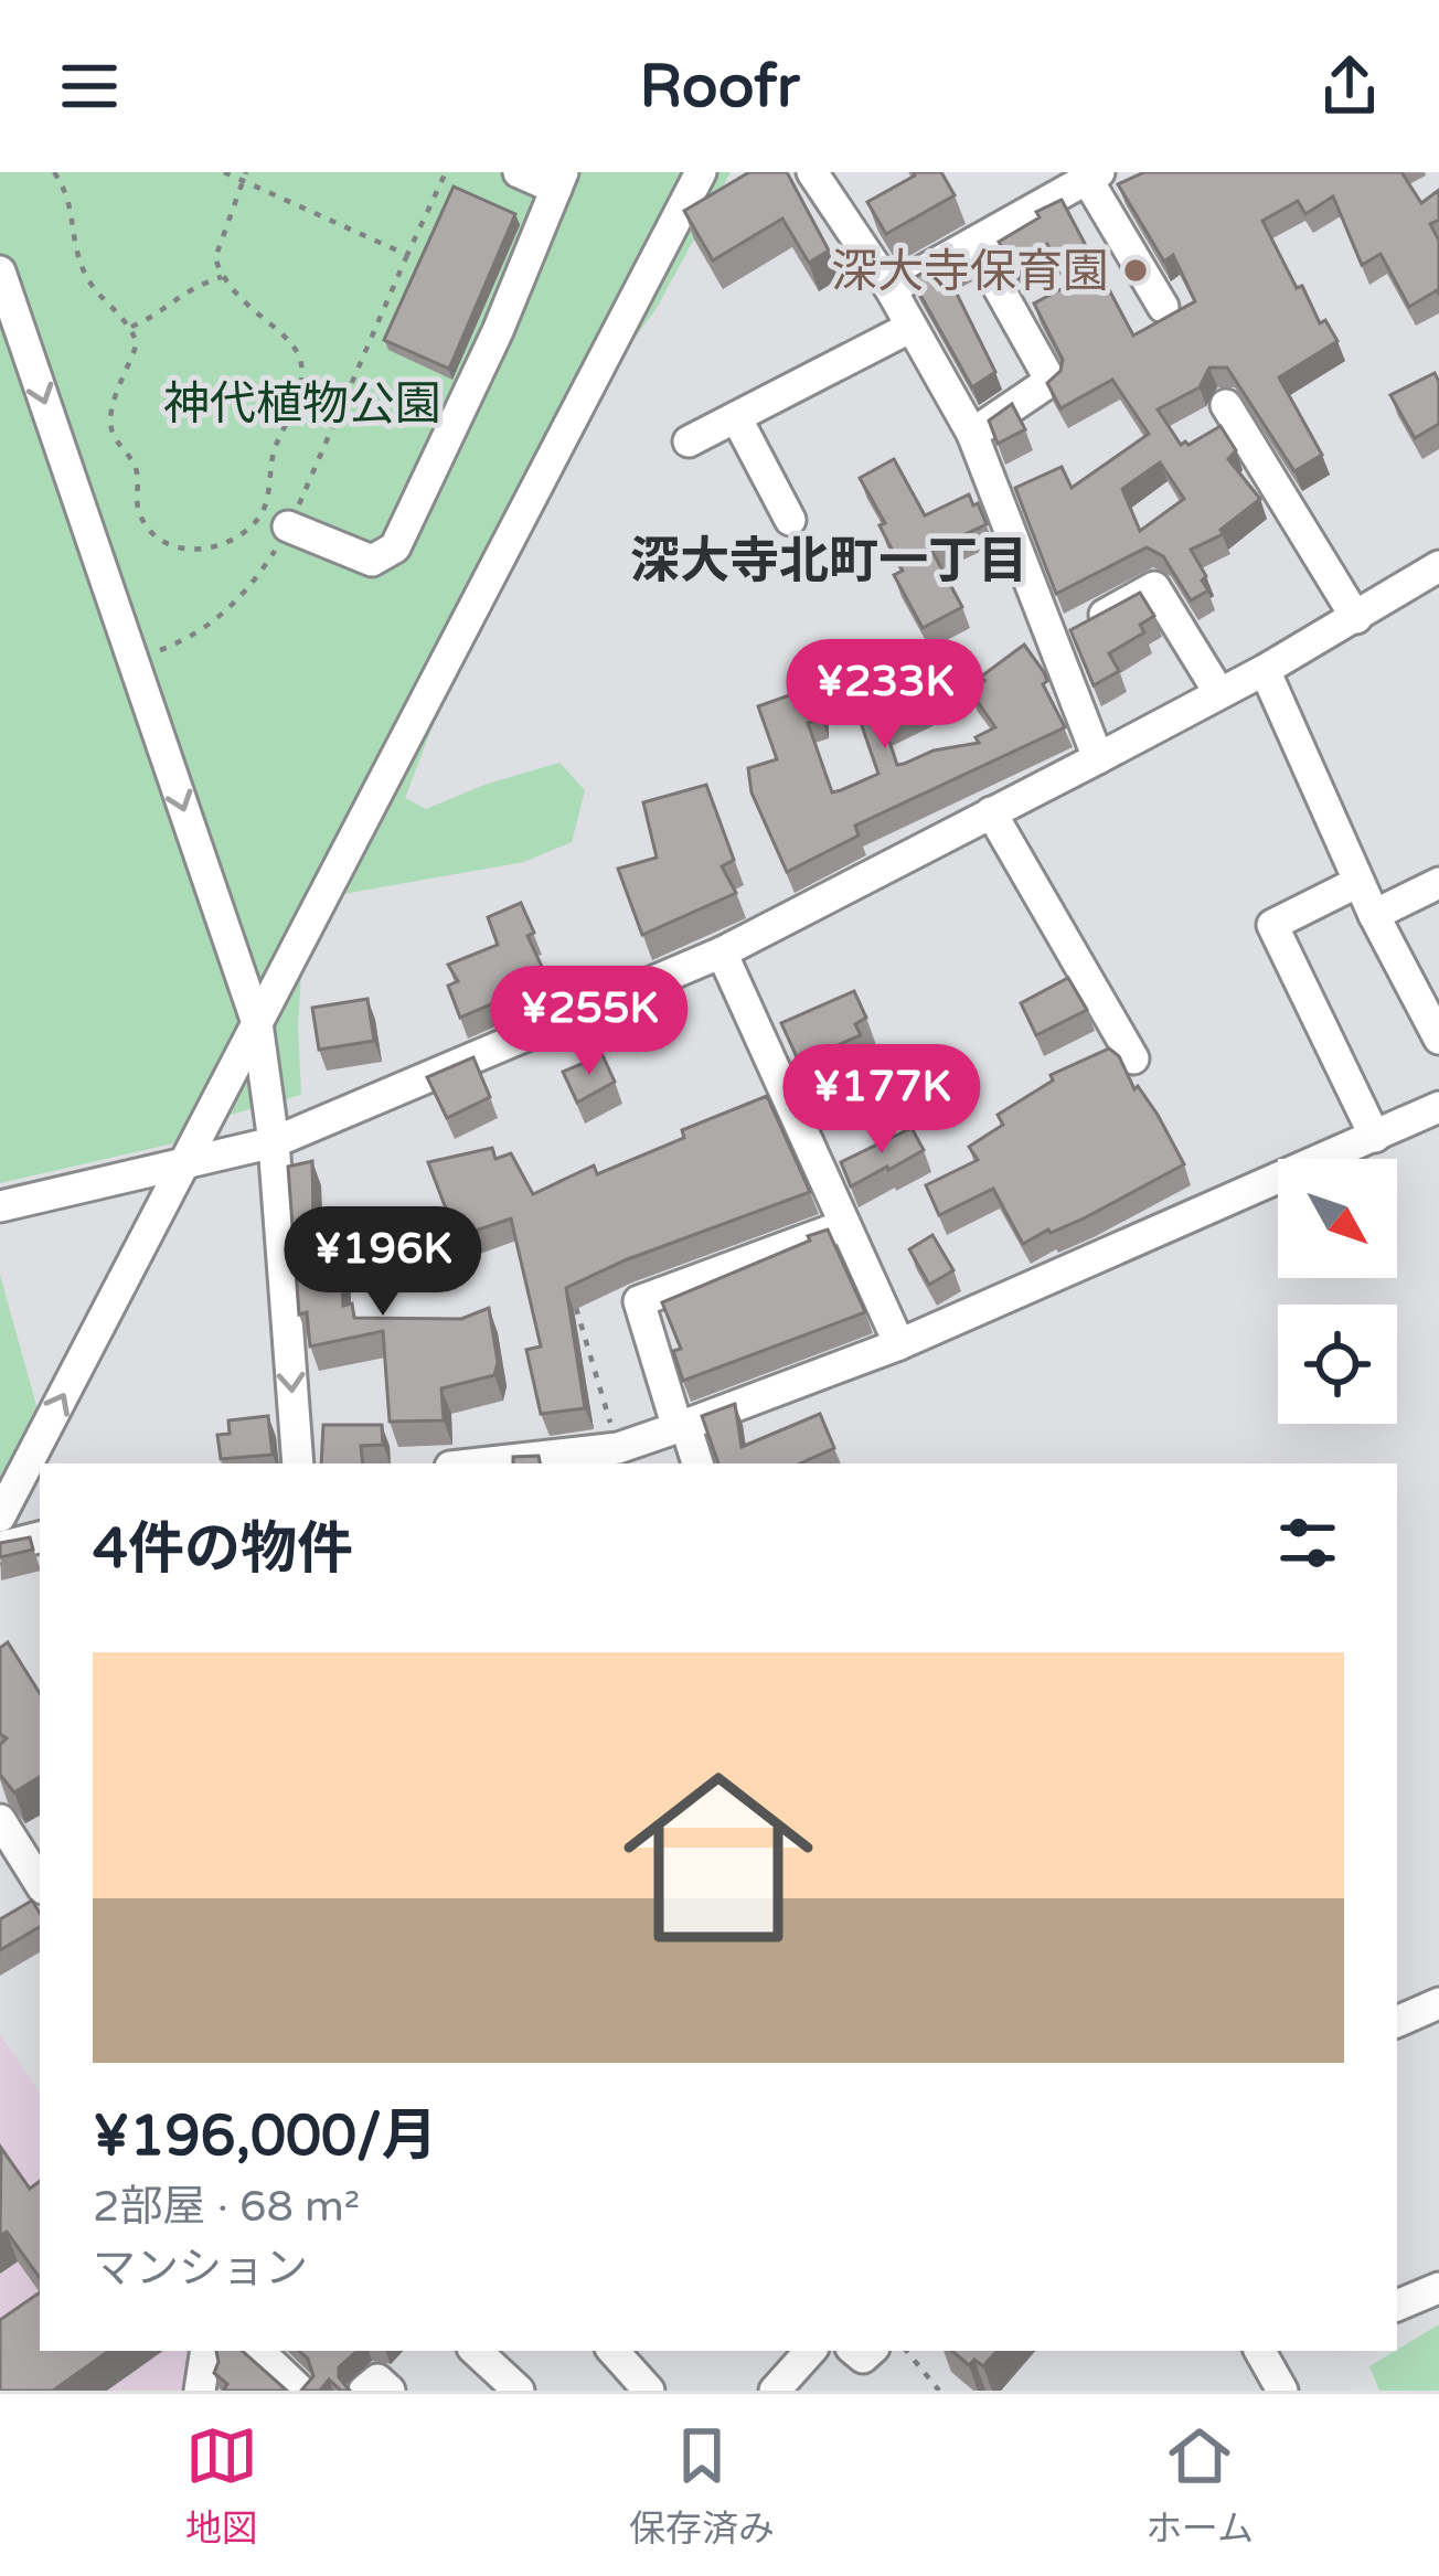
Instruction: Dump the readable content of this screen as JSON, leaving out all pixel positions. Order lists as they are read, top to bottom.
{
  "districts": ["深大寺北町一丁目"],
  "parks": ["神代植物公園"],
  "places": ["深大寺保育園"],
  "north": "bottom right",
  "page": {
    "header": "Roofr",
    "price": [
      "¥233K",
      "¥255K",
      "¥177K",
      "¥196K"
    ],
    "heading": "4件の物件",
    "list": [
      {
        "name": "¥196,000/月",
        "note": "2部屋 · 68 m² · マンション"
      }
    ],
    "tabs": ["地図", "保存済み", "ホーム"]
  }
}
